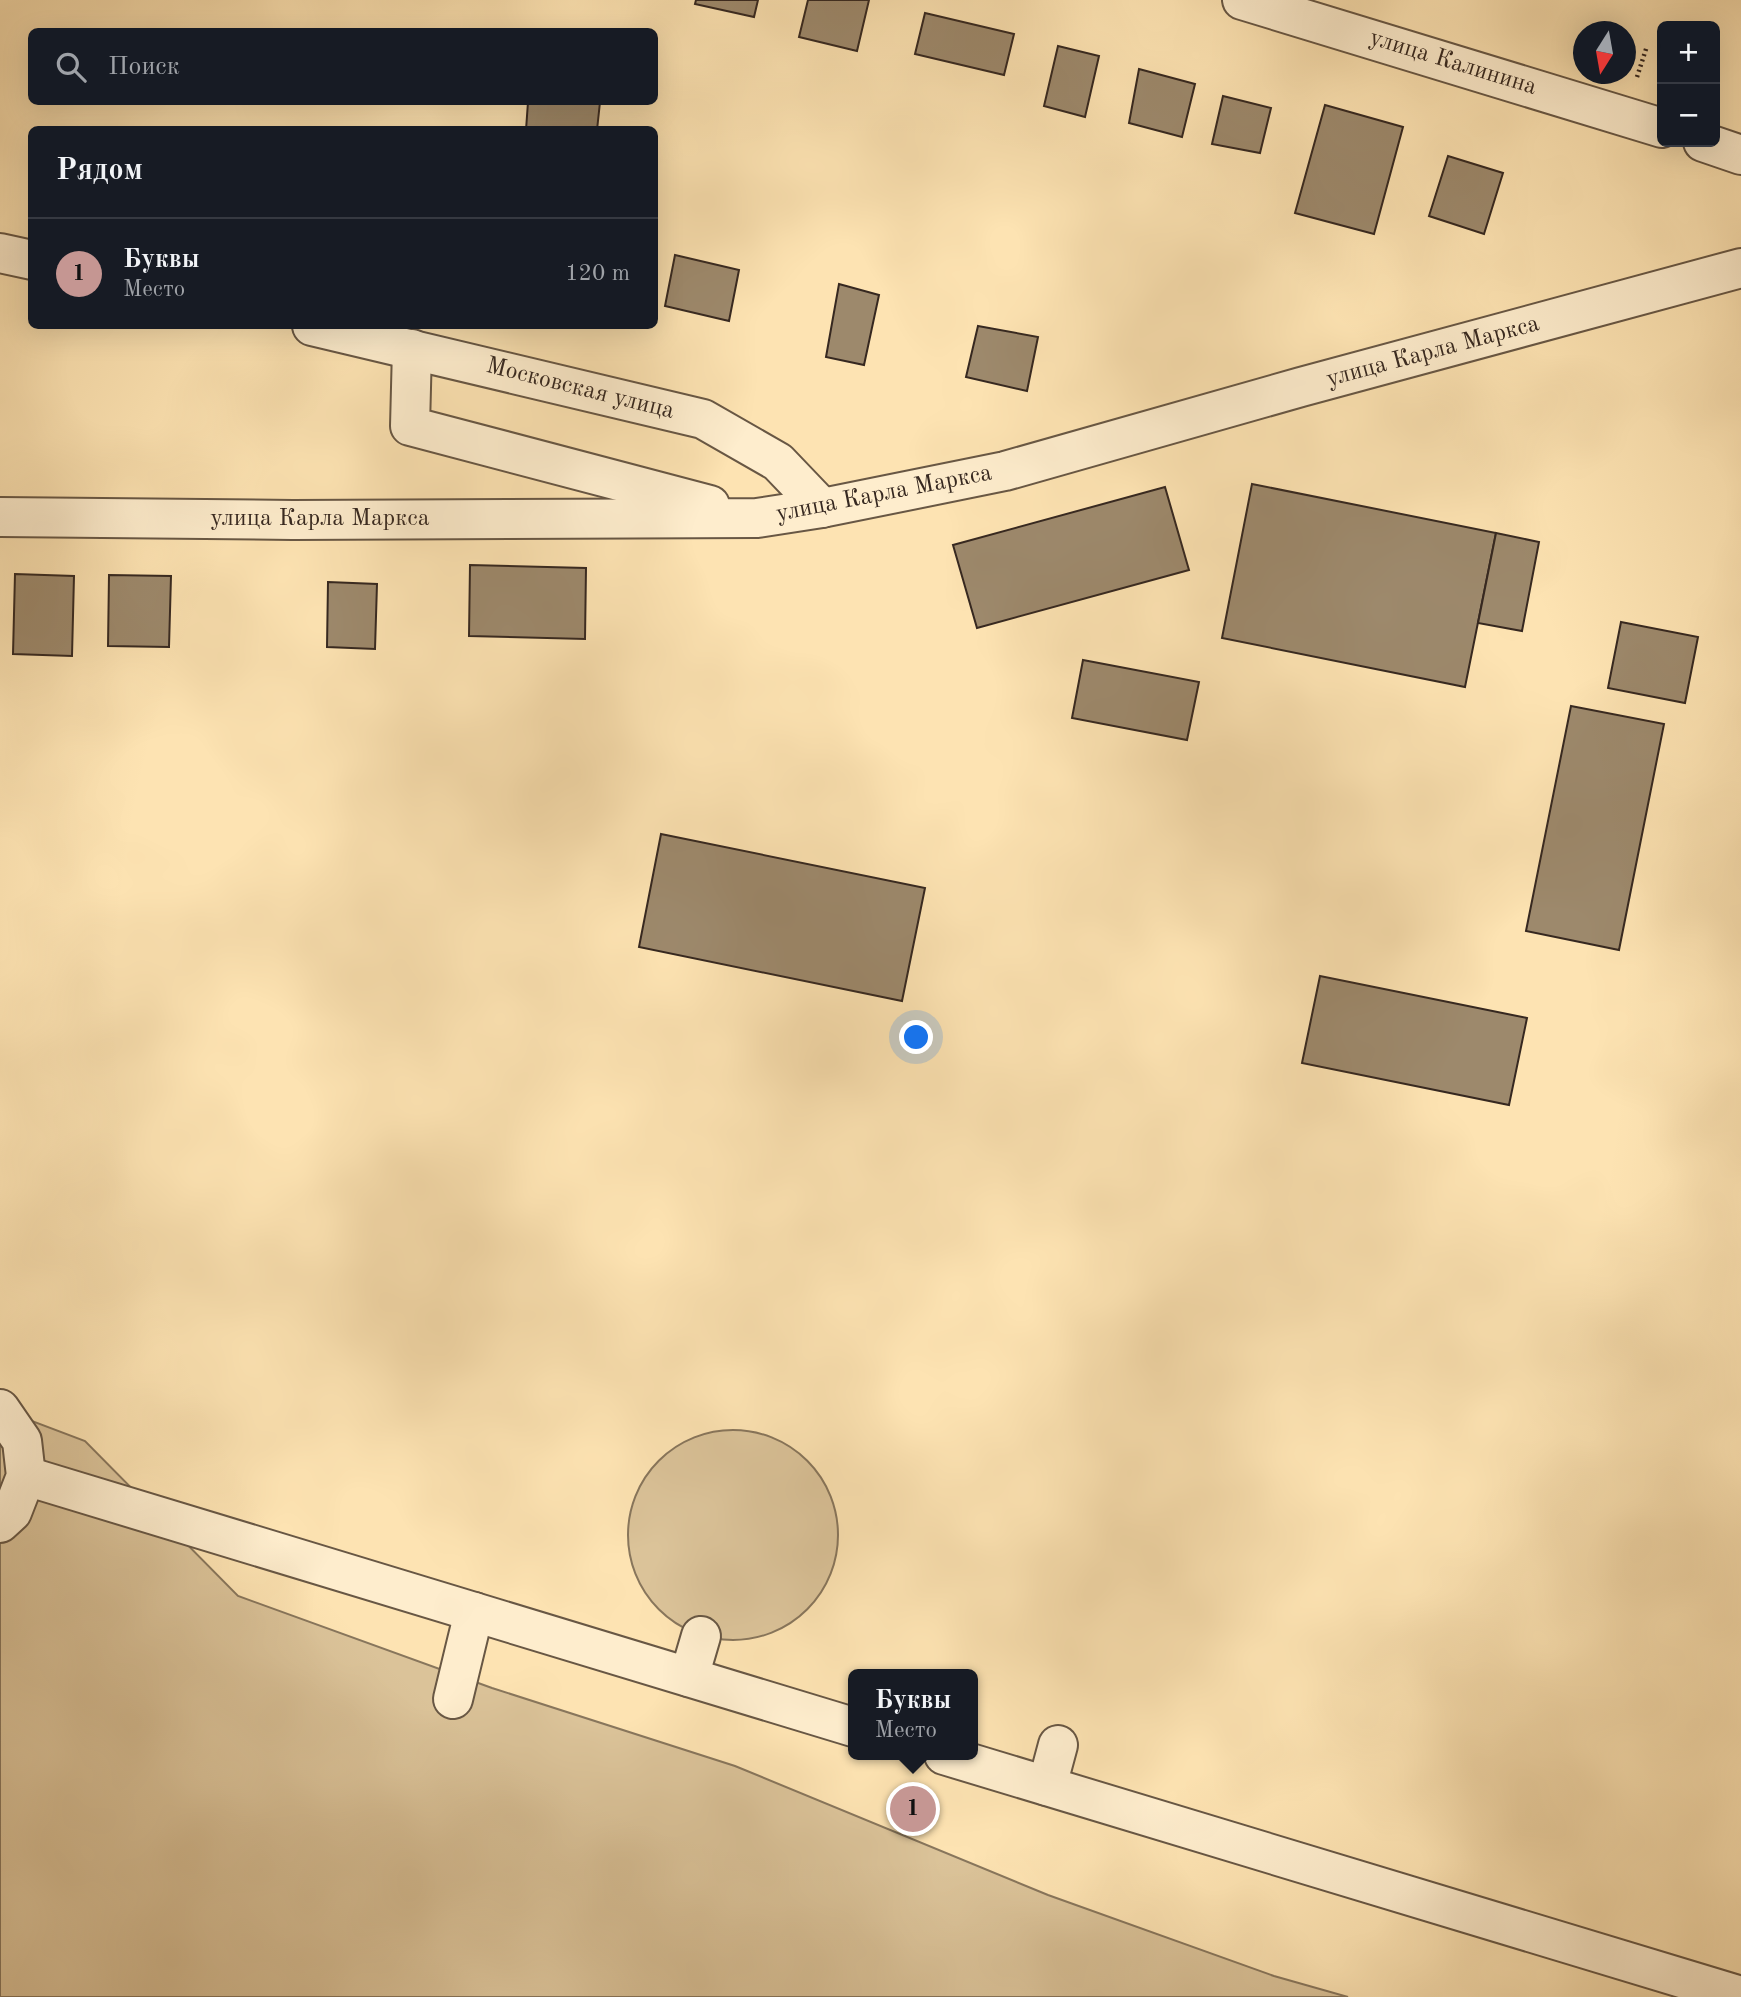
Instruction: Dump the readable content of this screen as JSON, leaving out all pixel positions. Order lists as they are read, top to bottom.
{
  "streets": {
    "street": ["улица Калинина", "улица Карла Маркса", "Московская улица"]
  },
  "crossings": [
    ["улица Карла Маркса", "Московская улица"]
  ],
  "north": "bottom",
  "page": {
    "map_buttons": ["+", "−"],
    "search": "Поиск",
    "heading": "Рядом",
    "list": [
      {
        "mark": "1",
        "name": "Буквы",
        "note": "Место",
        "value": "120 m"
      }
    ],
    "popup": ["Буквы", "Место"],
    "pins": "1"
  }
}
